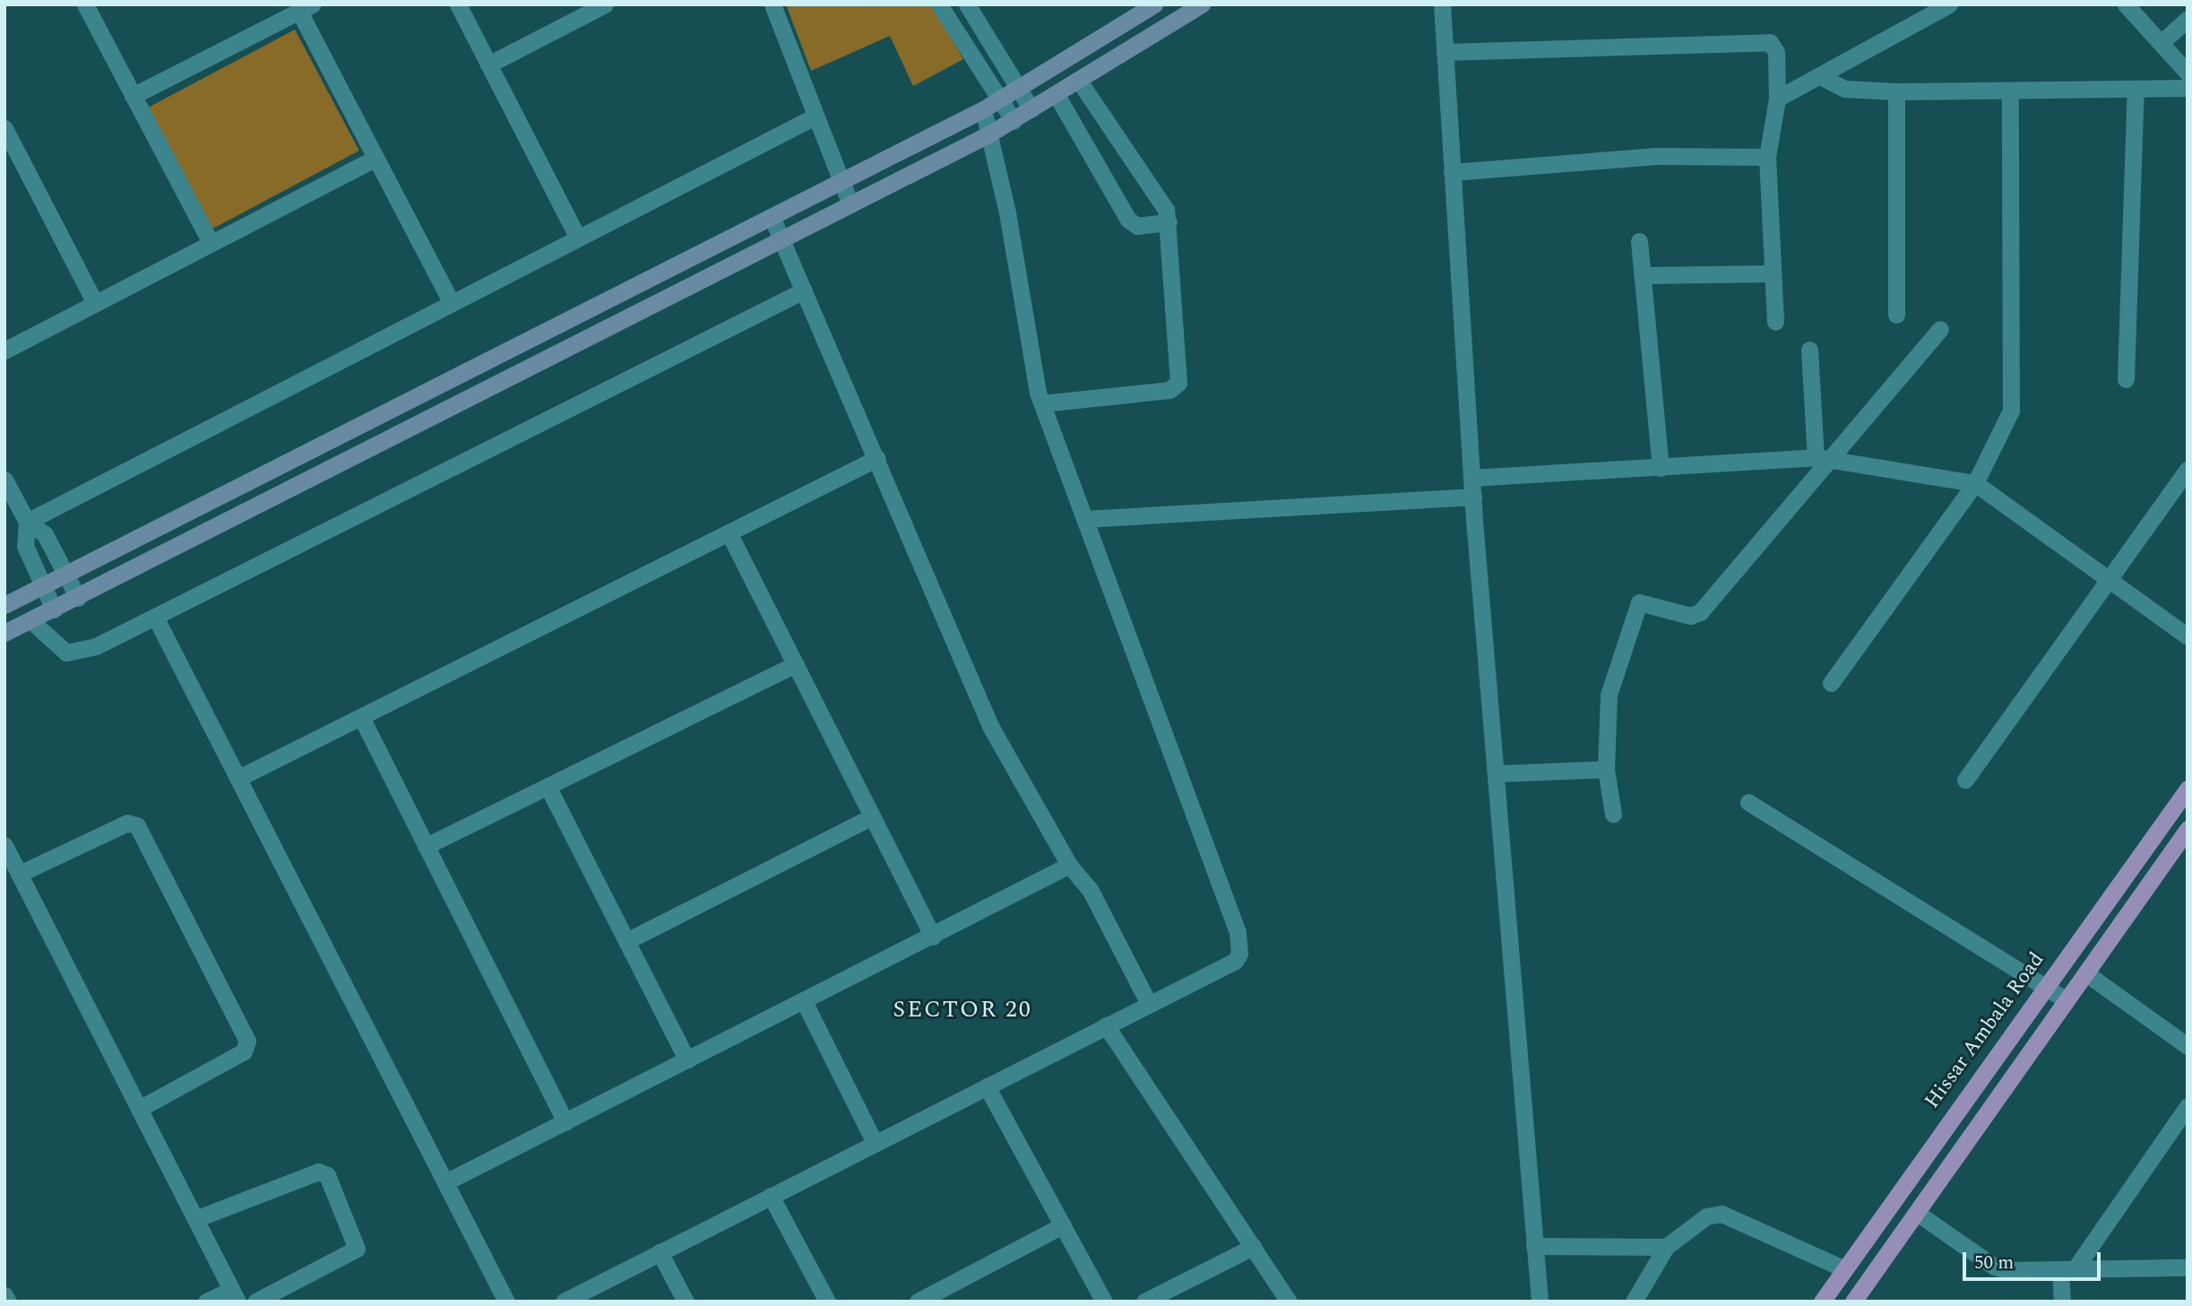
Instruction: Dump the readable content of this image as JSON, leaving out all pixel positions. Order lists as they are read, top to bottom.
{
  "streets": {
    "main road": ["Hissar Ambala Road"]
  },
  "districts": ["SECTOR 20"],
  "scale_bar": "50 m"
}
